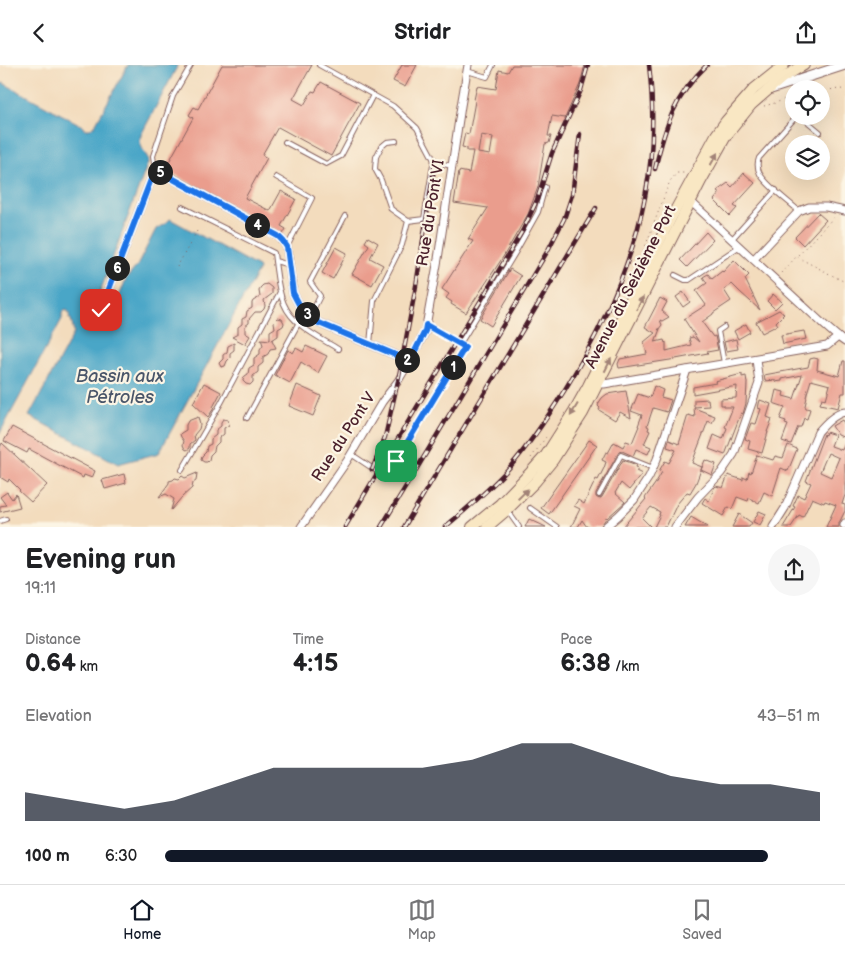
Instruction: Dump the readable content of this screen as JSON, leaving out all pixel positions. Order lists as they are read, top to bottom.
{
  "streets": {
    "main road": ["Avenue du Seizième Port"],
    "street": ["Rue du Pont VI", "Rue du Pont V"]
  },
  "crossings": [
    ["Rue du Pont VI", "Rue du Pont V"]
  ],
  "water": ["Bassin aux Pétroles"],
  "page": {
    "header": "Stridr",
    "pins": [
      "5",
      "4",
      "6",
      "3",
      "2",
      "1"
    ],
    "heading": ["Evening run", "19:11"],
    "stats": [
      ["Distance", "0.64 km"],
      ["Time", "4:15"],
      ["Pace", "6:38 /km"]
    ],
    "chart": ["Elevation", "43–51 m"],
    "list": [
      {
        "name": "100 m",
        "note": "6:30"
      }
    ],
    "tabs": ["Home", "Map", "Saved"]
  }
}
